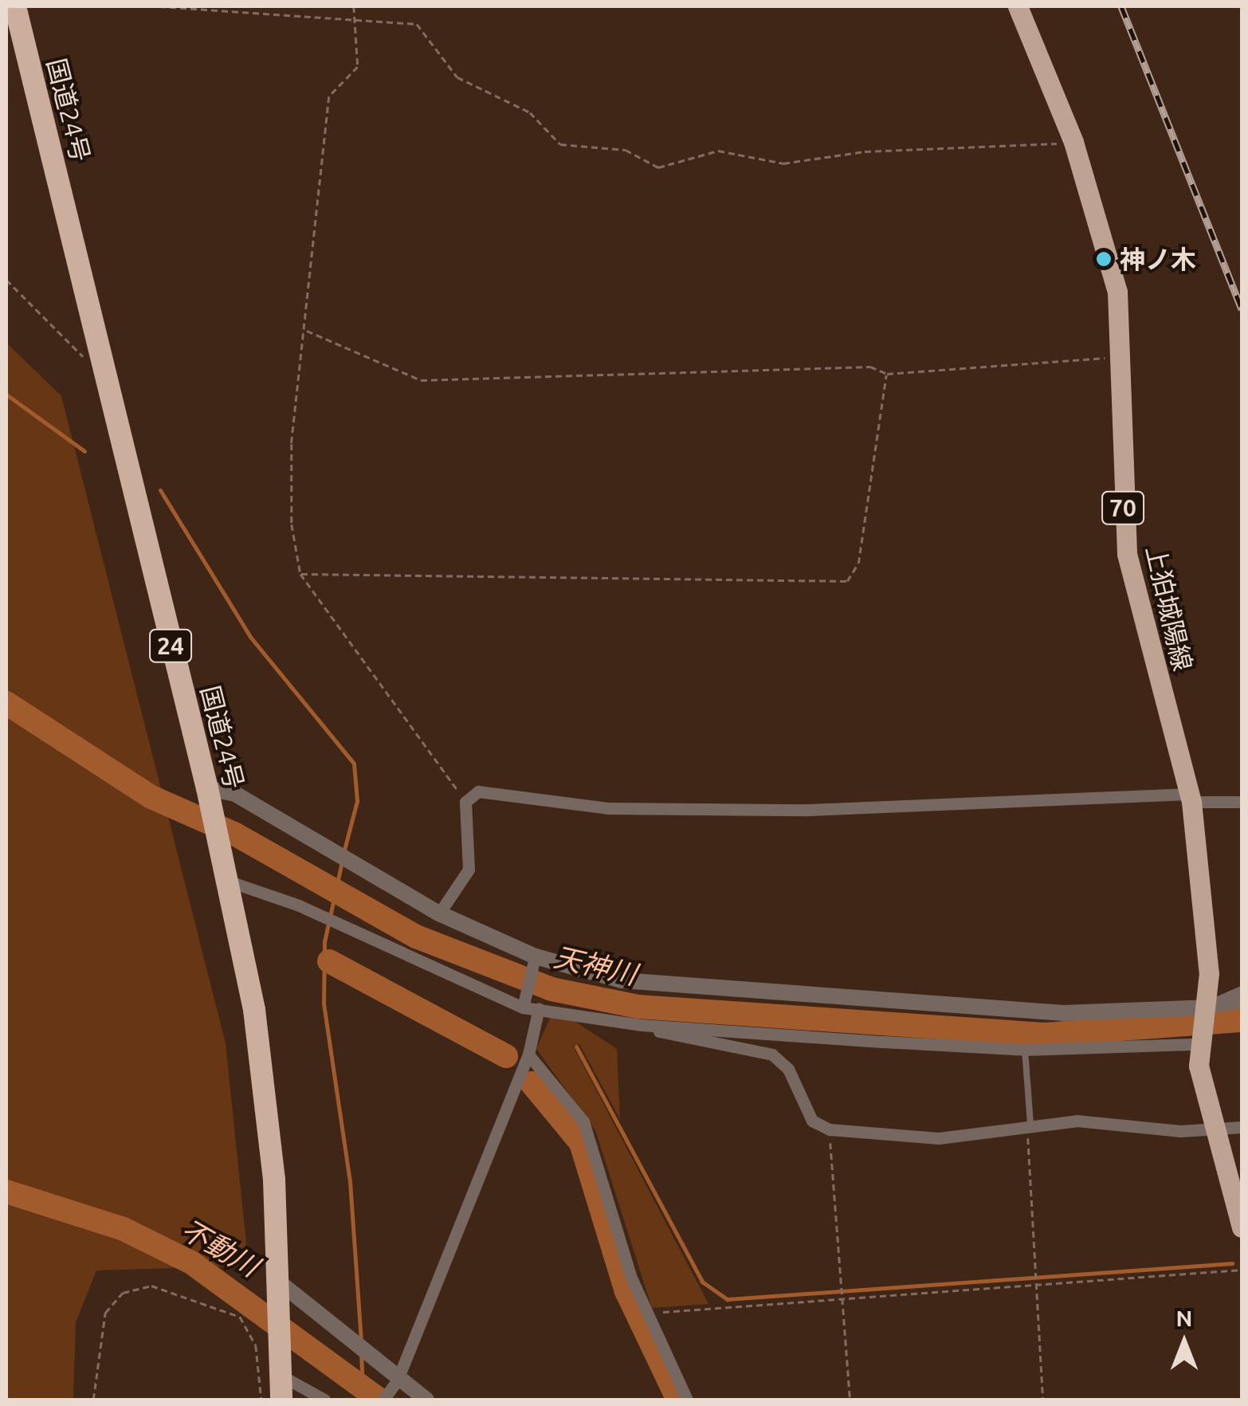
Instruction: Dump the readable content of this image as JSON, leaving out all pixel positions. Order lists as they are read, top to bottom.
{
  "streets": {
    "highway": ["国道24号", "24"],
    "main road": ["70", "上狛城陽線"]
  },
  "water": ["天神川", "不動川"],
  "places": ["神ノ木"],
  "north": "top"
}
